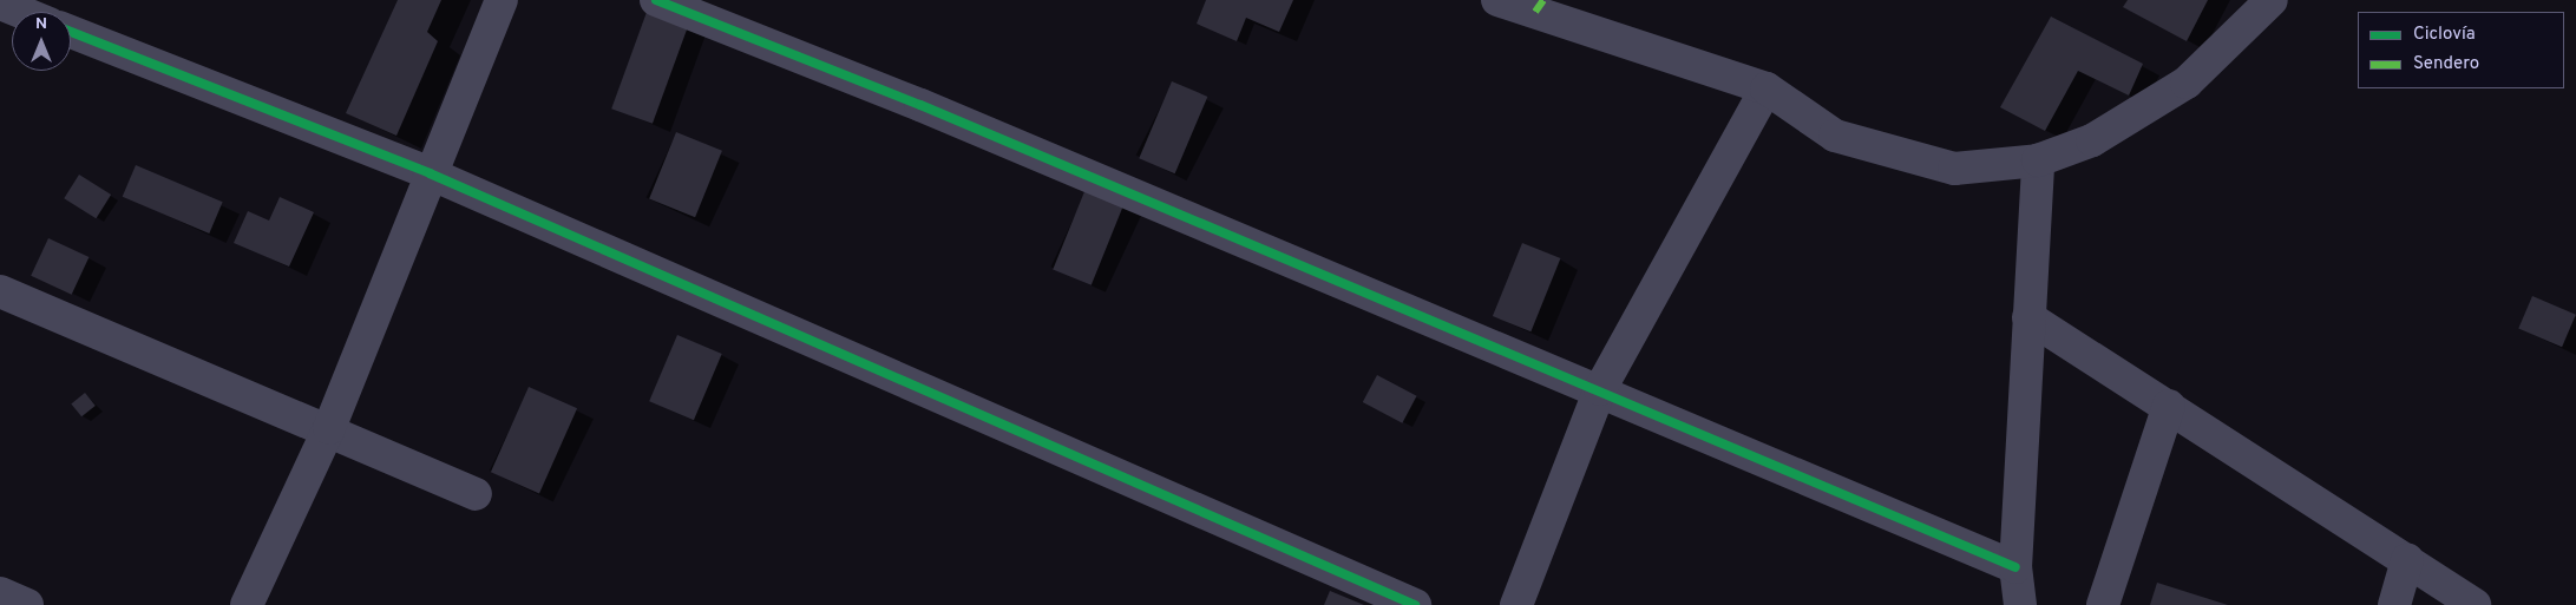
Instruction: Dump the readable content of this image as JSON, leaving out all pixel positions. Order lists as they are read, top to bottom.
{
  "legend": ["Ciclovía", "Sendero"],
  "north": "top"
}
